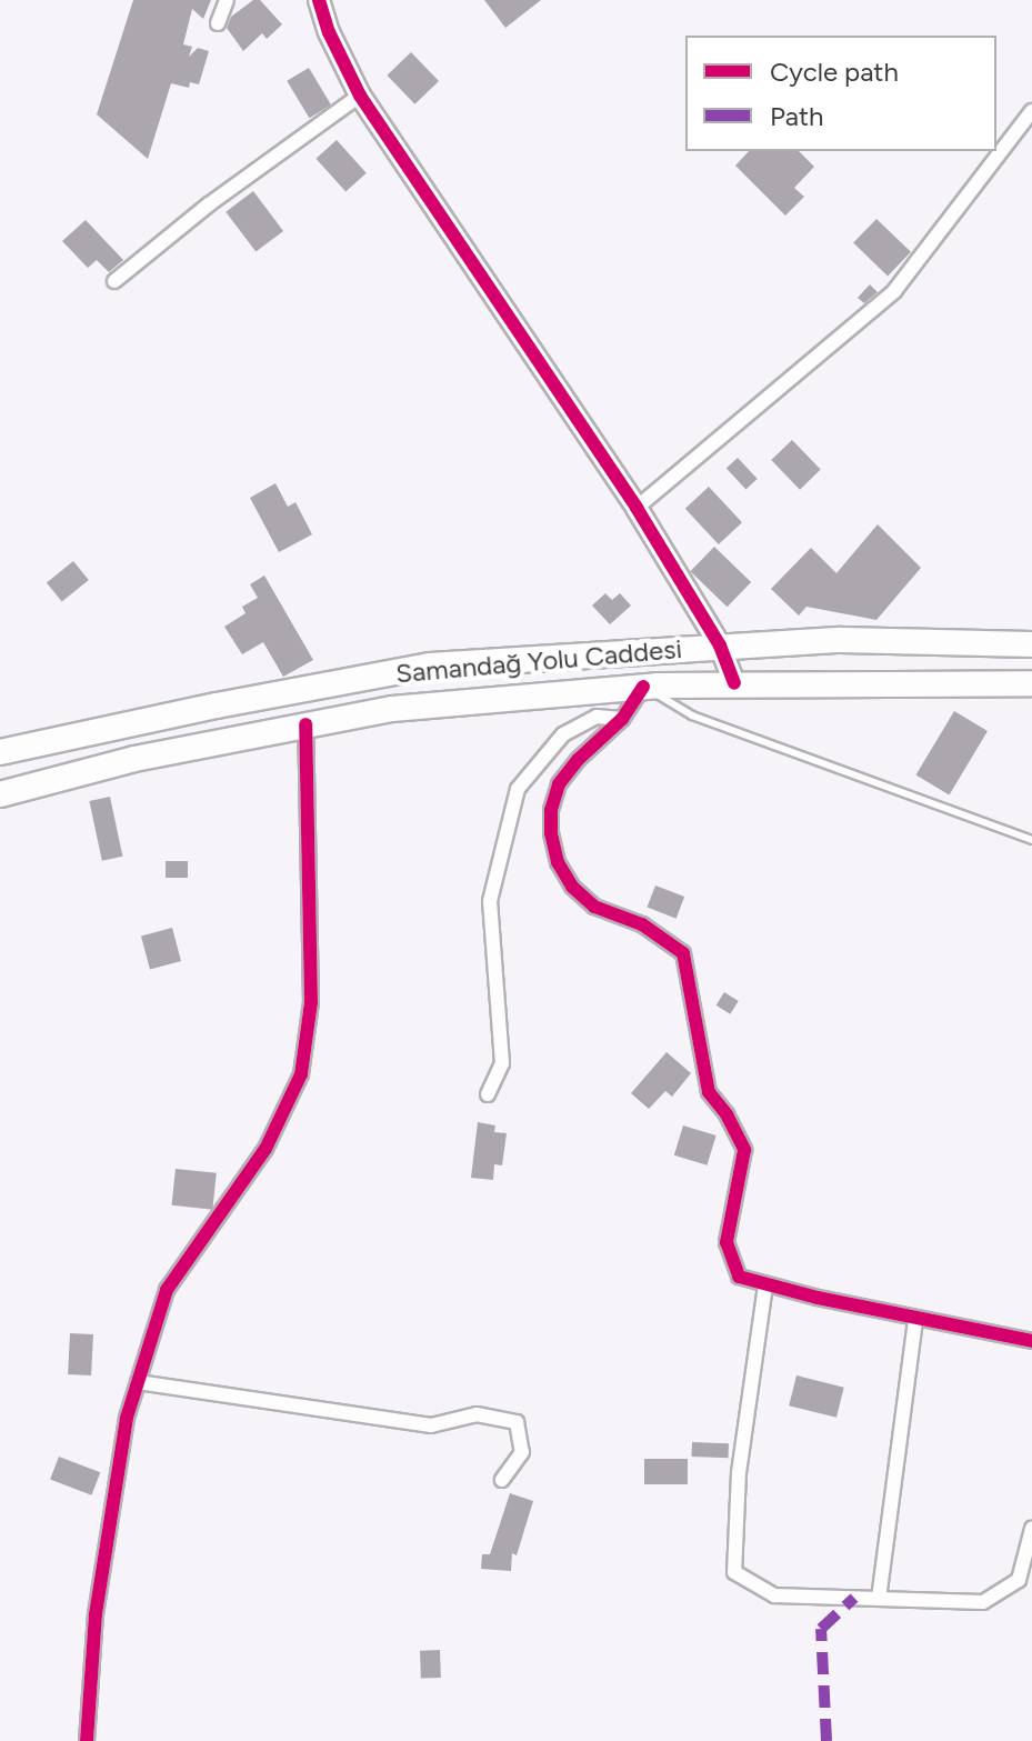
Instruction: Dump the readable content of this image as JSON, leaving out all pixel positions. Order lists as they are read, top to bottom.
{
  "streets": {
    "highway": ["Samandağ Yolu Caddesi"]
  },
  "legend": ["Cycle path", "Path"]
}
